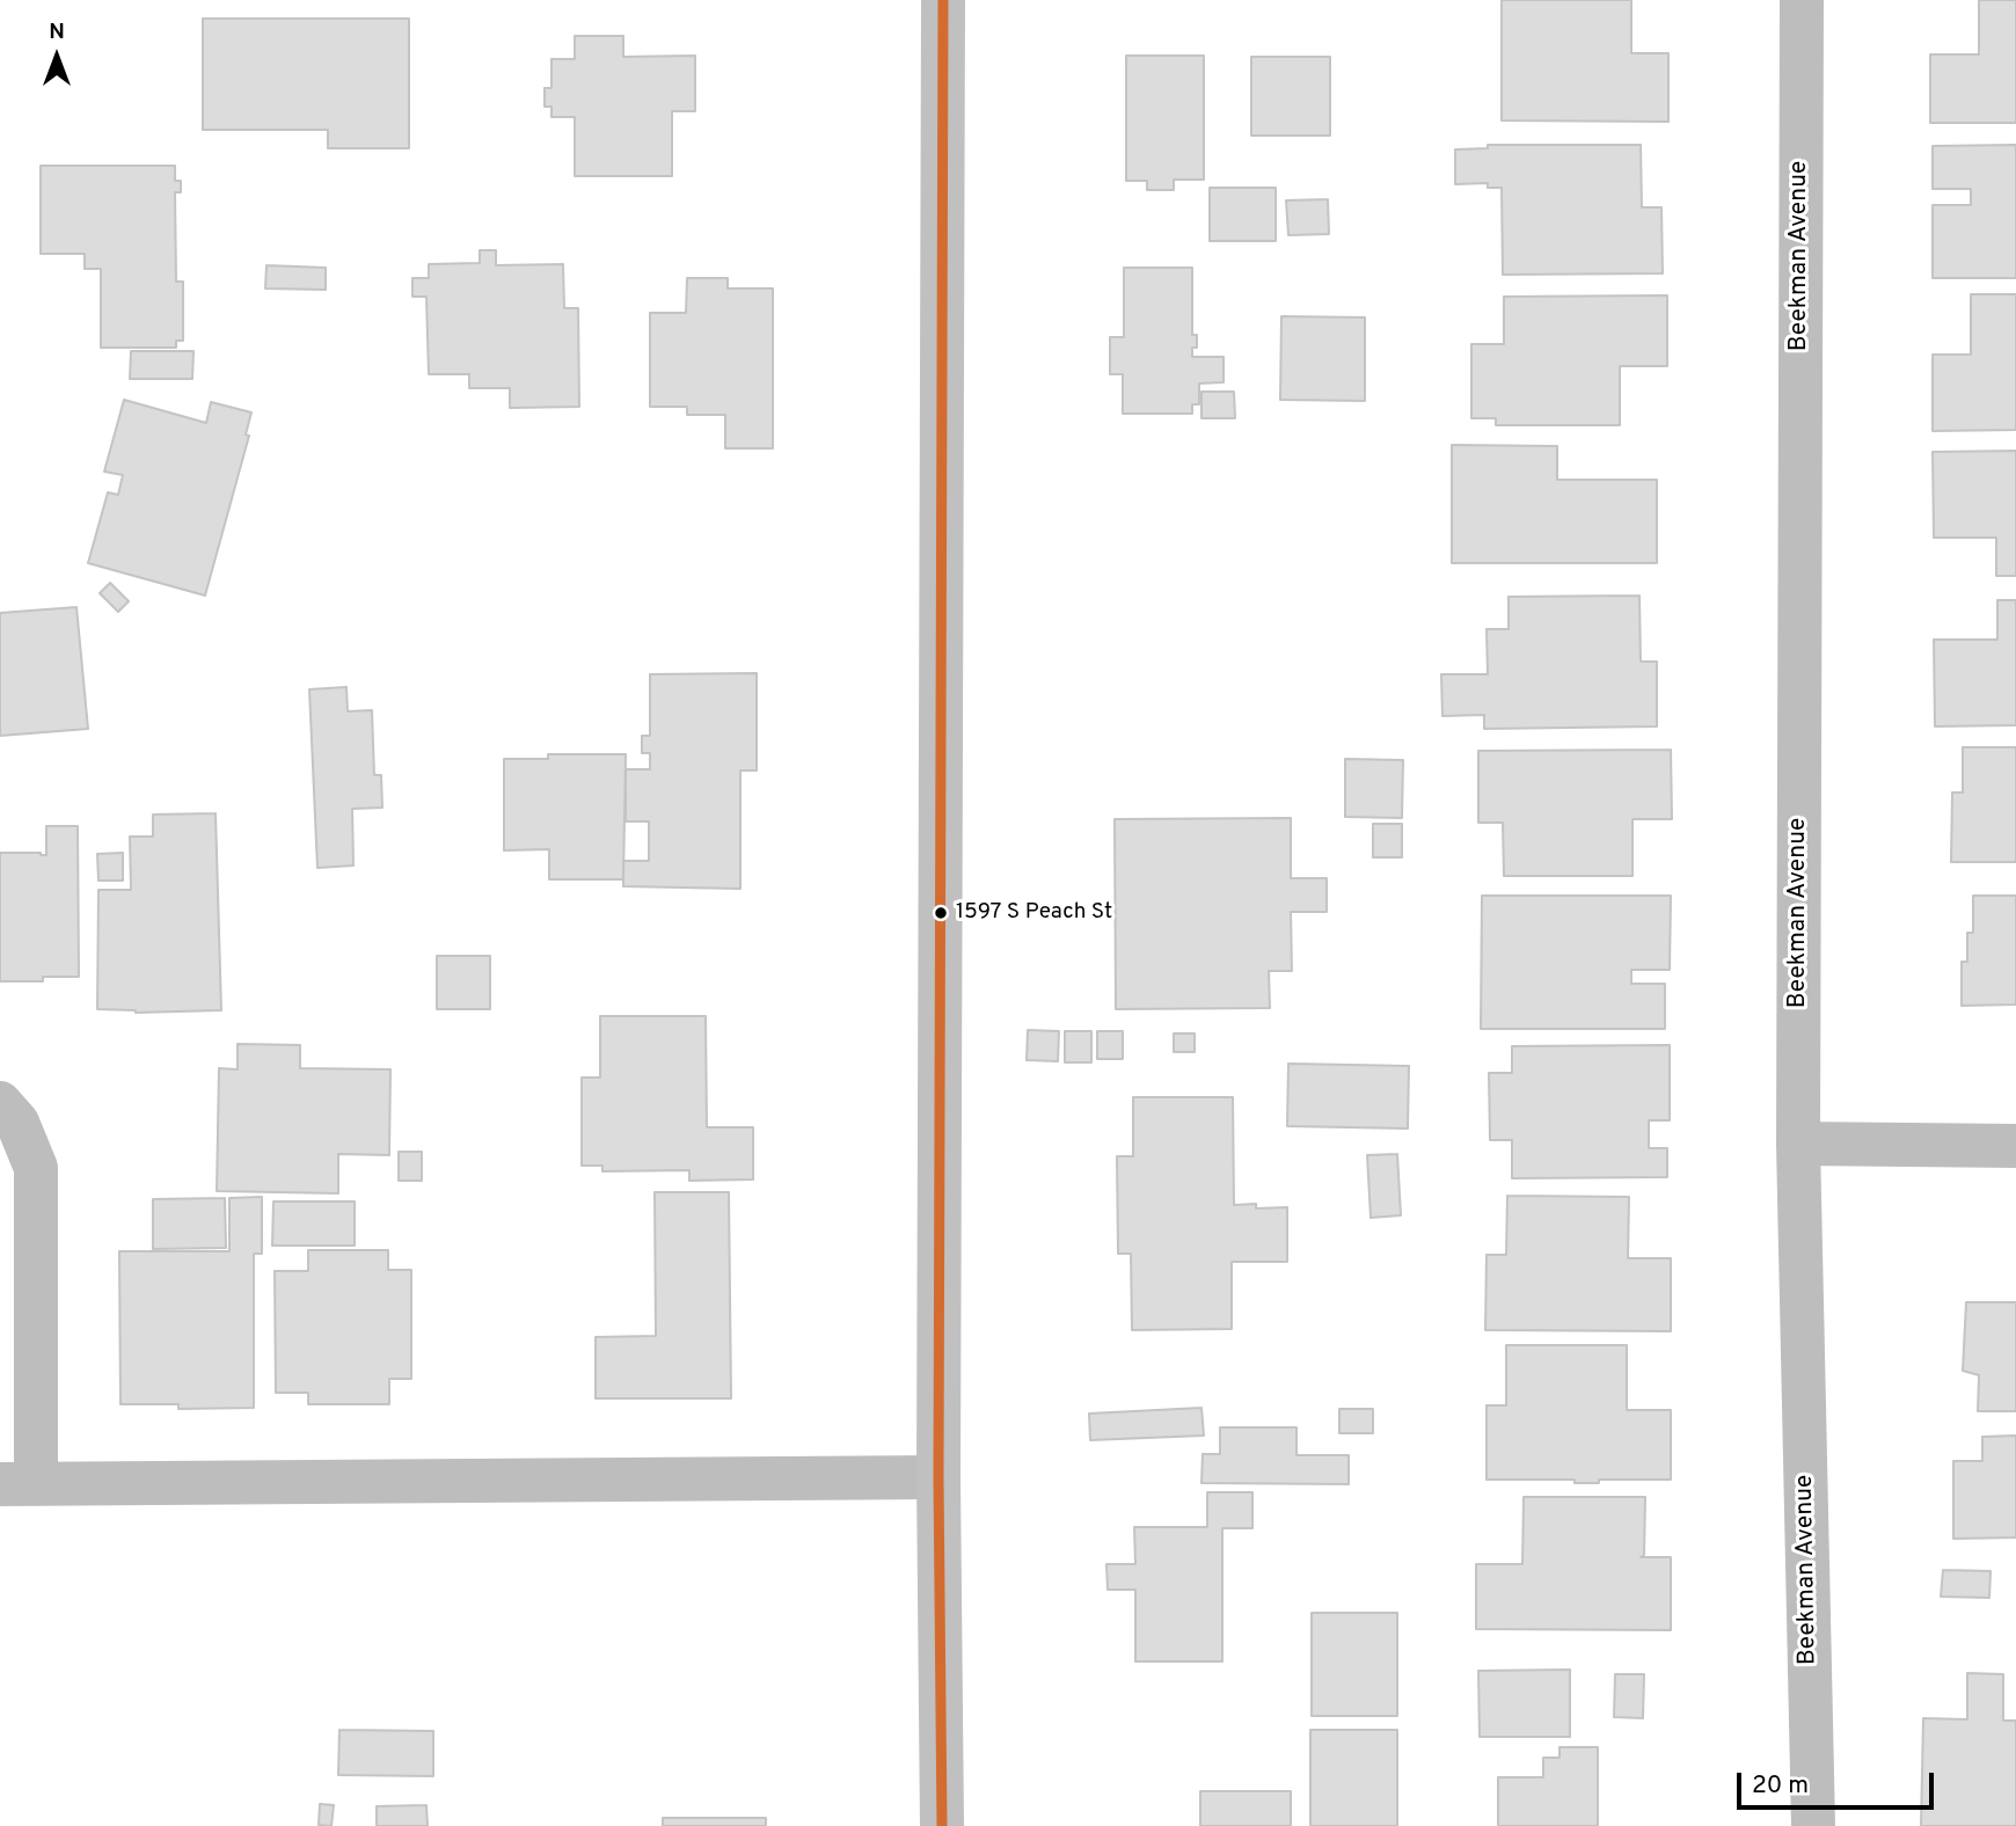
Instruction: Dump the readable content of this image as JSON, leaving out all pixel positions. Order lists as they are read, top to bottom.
{
  "streets": {
    "street": ["Beekman Avenue"]
  },
  "places": ["1597 S Peach St"],
  "scale_bar": "20 m",
  "north": "top"
}
